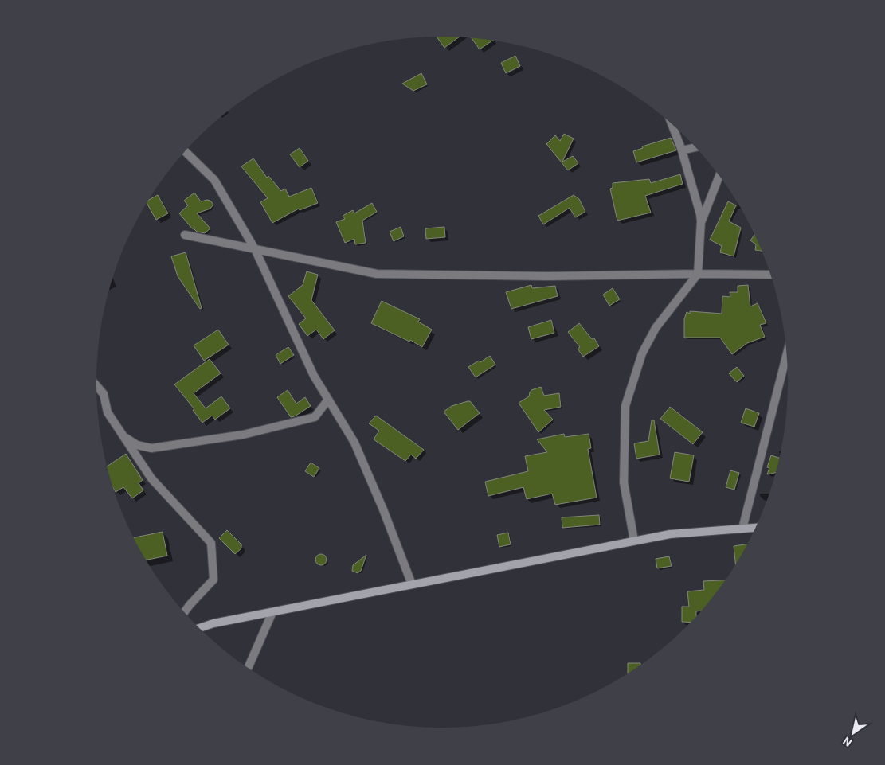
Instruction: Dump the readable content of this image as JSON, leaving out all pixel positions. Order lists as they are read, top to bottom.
{
  "north": "bottom left"
}
